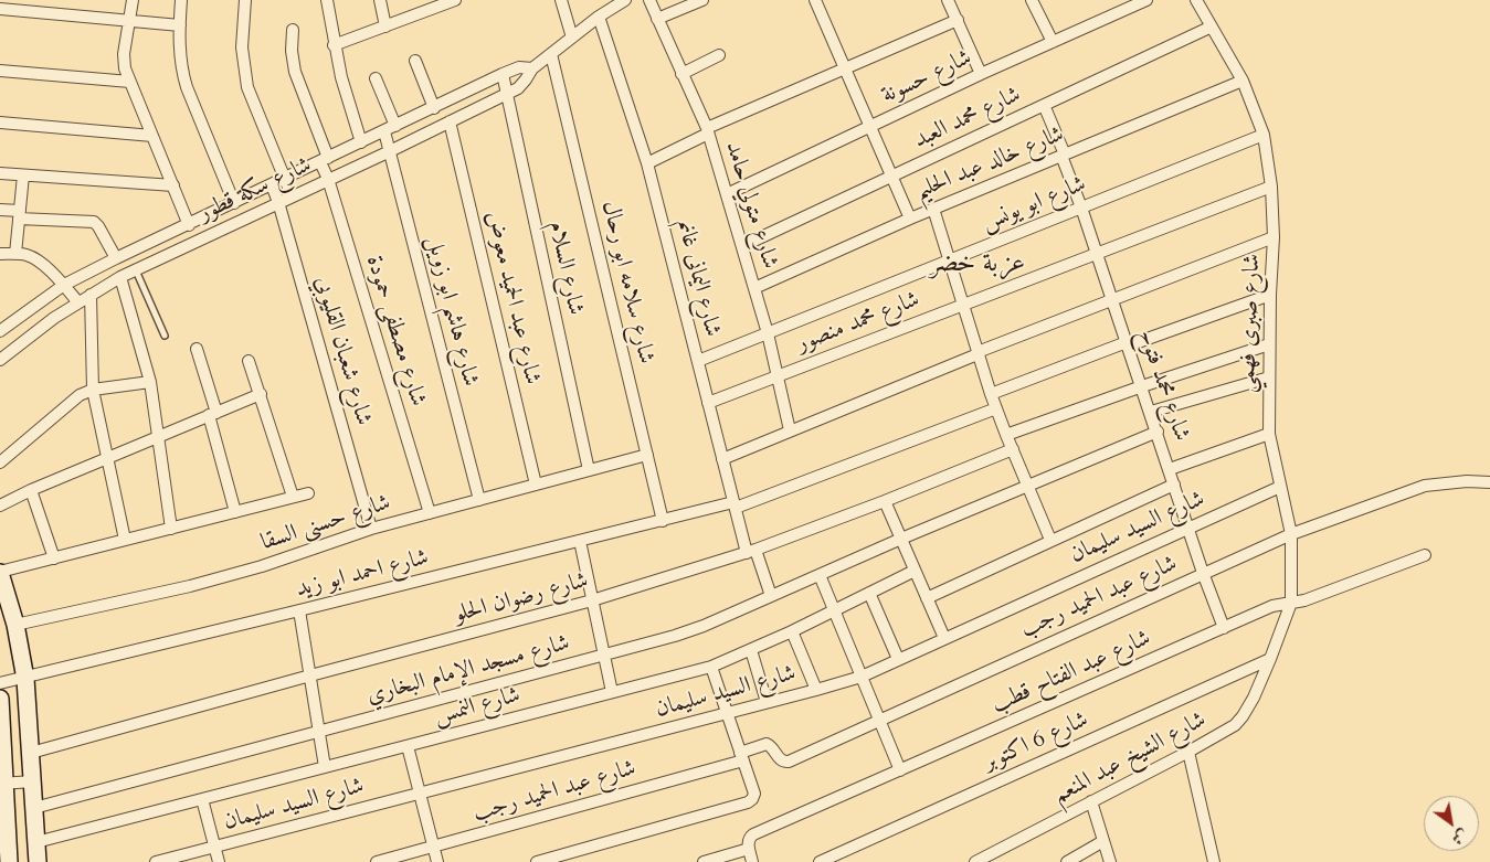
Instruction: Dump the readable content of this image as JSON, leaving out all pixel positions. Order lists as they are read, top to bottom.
{
  "streets": {
    "street": [
      "شارع حسونة",
      "شارع محمد العبد",
      "شارع خالد عبد الحليم",
      "شارع سكة قطور",
      "شارع ابو يونس",
      "شارع متولي حامد",
      "شارع السلام",
      "شارع اليمانى غانم",
      "شارع سلامه ابو رحال",
      "شارع عبد الحميد معوض",
      "شارع هاشم ابو زويل",
      "شارع محمد منصور",
      "شارع صبرى فهمي",
      "شارع مصطفى حمودة",
      "شارع شعبان القليوبي",
      "شارع محمد فتوح",
      "شارع حسنى السقا",
      "شارع السيد سليمان",
      "شارع احمد ابو زيد",
      "شارع عبد الحميد رجب",
      "شارع رضوان الحلو",
      "شارع مسجد الإمام البخاري",
      "شارع عبد الفتاح قطب",
      "شارع النمس",
      "شارع 6 اكتوبر",
      "شارع الشيخ عبد المنعم"
    ]
  },
  "crossings": [
    ["شارع حسونة", "شارع متولي حامد"],
    ["شارع محمد العبد", "شارع متولي حامد"],
    ["شارع محمد العبد", "شارع صبرى فهمي"],
    ["شارع محمد العبد", "شارع محمد فتوح"],
    ["شارع خالد عبد الحليم", "شارع متولي حامد"],
    ["شارع خالد عبد الحليم", "شارع صبرى فهمي"],
    ["شارع خالد عبد الحليم", "شارع محمد فتوح"],
    ["شارع سكة قطور", "شارع السلام"],
    ["شارع سكة قطور", "شارع اليمانى غانم"],
    ["شارع سكة قطور", "شارع سلامه ابو رحال"],
    ["شارع سكة قطور", "شارع عبد الحميد معوض"],
    ["شارع سكة قطور", "شارع هاشم ابو زويل"],
    ["شارع سكة قطور", "شارع مصطفى حمودة"],
    ["شارع سكة قطور", "شارع شعبان القليوبي"],
    ["شارع ابو يونس", "شارع متولي حامد"],
    ["شارع ابو يونس", "شارع اليمانى غانم"],
    ["شارع ابو يونس", "شارع صبرى فهمي"],
    ["شارع ابو يونس", "شارع محمد فتوح"],
    ["شارع متولي حامد", "شارع محمد منصور"],
    ["شارع السلام", "شارع حسنى السقا"],
    ["شارع اليمانى غانم", "شارع محمد منصور"],
    ["شارع اليمانى غانم", "شارع احمد ابو زيد"],
    ["شارع اليمانى غانم", "شارع رضوان الحلو"],
    ["شارع اليمانى غانم", "شارع مسجد الإمام البخاري"],
    ["شارع سلامه ابو رحال", "شارع حسنى السقا"],
    ["شارع سلامه ابو رحال", "شارع احمد ابو زيد"],
    ["شارع عبد الحميد معوض", "شارع حسنى السقا"],
    ["شارع هاشم ابو زويل", "شارع حسنى السقا"],
    ["شارع محمد منصور", "شارع صبرى فهمي"],
    ["شارع محمد منصور", "شارع محمد فتوح"],
    ["شارع صبرى فهمي", "شارع السيد سليمان"],
    ["شارع صبرى فهمي", "شارع عبد الحميد رجب"],
    ["شارع صبرى فهمي", "شارع عبد الفتاح قطب"],
    ["شارع صبرى فهمي", "شارع 6 اكتوبر"],
    ["شارع صبرى فهمي", "شارع الشيخ عبد المنعم"],
    ["شارع مصطفى حمودة", "شارع حسنى السقا"],
    ["شارع شعبان القليوبي", "شارع حسنى السقا"],
    ["شارع محمد فتوح", "شارع السيد سليمان"],
    ["شارع محمد فتوح", "شارع عبد الحميد رجب"],
    ["شارع محمد فتوح", "شارع مسجد الإمام البخاري"],
    ["شارع محمد فتوح", "شارع عبد الفتاح قطب"],
    ["شارع 6 اكتوبر", "شارع الشيخ عبد المنعم"]
  ],
  "districts": ["عزبة خضر"],
  "north": "bottom right"
}
